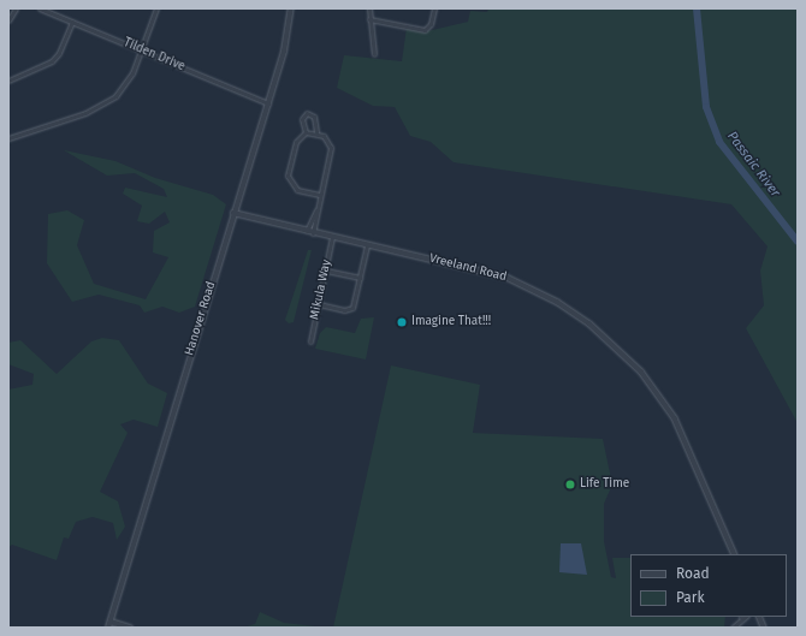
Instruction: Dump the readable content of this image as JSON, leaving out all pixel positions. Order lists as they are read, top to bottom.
{
  "streets": {
    "street": [
      "Tilden Drive",
      "Vreeland Road",
      "Mikula Way",
      "Hanover Road"
    ]
  },
  "crossings": [
    ["Tilden Drive", "Hanover Road"],
    ["Vreeland Road", "Mikula Way"],
    ["Vreeland Road", "Hanover Road"]
  ],
  "water": ["Passaic River"],
  "places": ["Imagine That!!!", "Life Time"],
  "legend": ["Road", "Park"]
}
